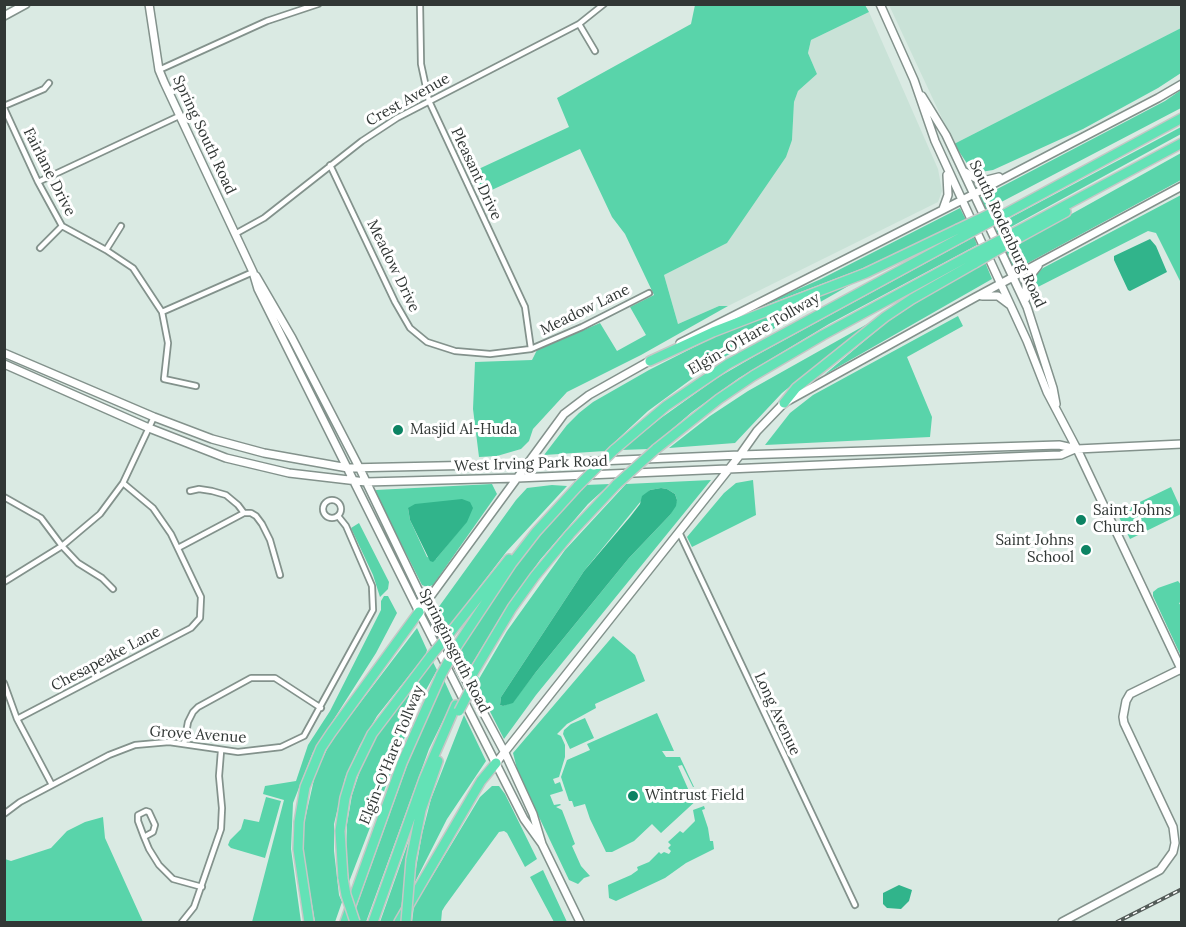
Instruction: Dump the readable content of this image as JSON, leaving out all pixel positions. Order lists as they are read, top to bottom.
{
  "streets": {
    "highway": ["Elgin-O'Hare Tollway"],
    "main road": [
      "Spring South Road",
      "South Rodenburg Road",
      "West Irving Park Road",
      "Springinsguth Road"
    ],
    "street": [
      "Crest Avenue",
      "Fairlane Drive",
      "Pleasant Drive",
      "Meadow Drive",
      "Meadow Lane",
      "Chesapeake Lane",
      "Long Avenue",
      "Grove Avenue"
    ]
  },
  "crossings": [
    ["Crest Avenue", "Spring South Road"],
    ["Crest Avenue", "Pleasant Drive"],
    ["Crest Avenue", "Meadow Drive"],
    ["Spring South Road", "West Irving Park Road"],
    ["Spring South Road", "Springinsguth Road"],
    ["Pleasant Drive", "Meadow Drive"],
    ["Pleasant Drive", "Meadow Lane"],
    ["South Rodenburg Road", "West Irving Park Road"],
    ["Meadow Drive", "Meadow Lane"],
    ["West Irving Park Road", "Springinsguth Road"]
  ],
  "places": [
    "Masjid Al-Huda",
    "Saint Johns Church",
    "Saint Johns School",
    "Wintrust Field"
  ]
}
